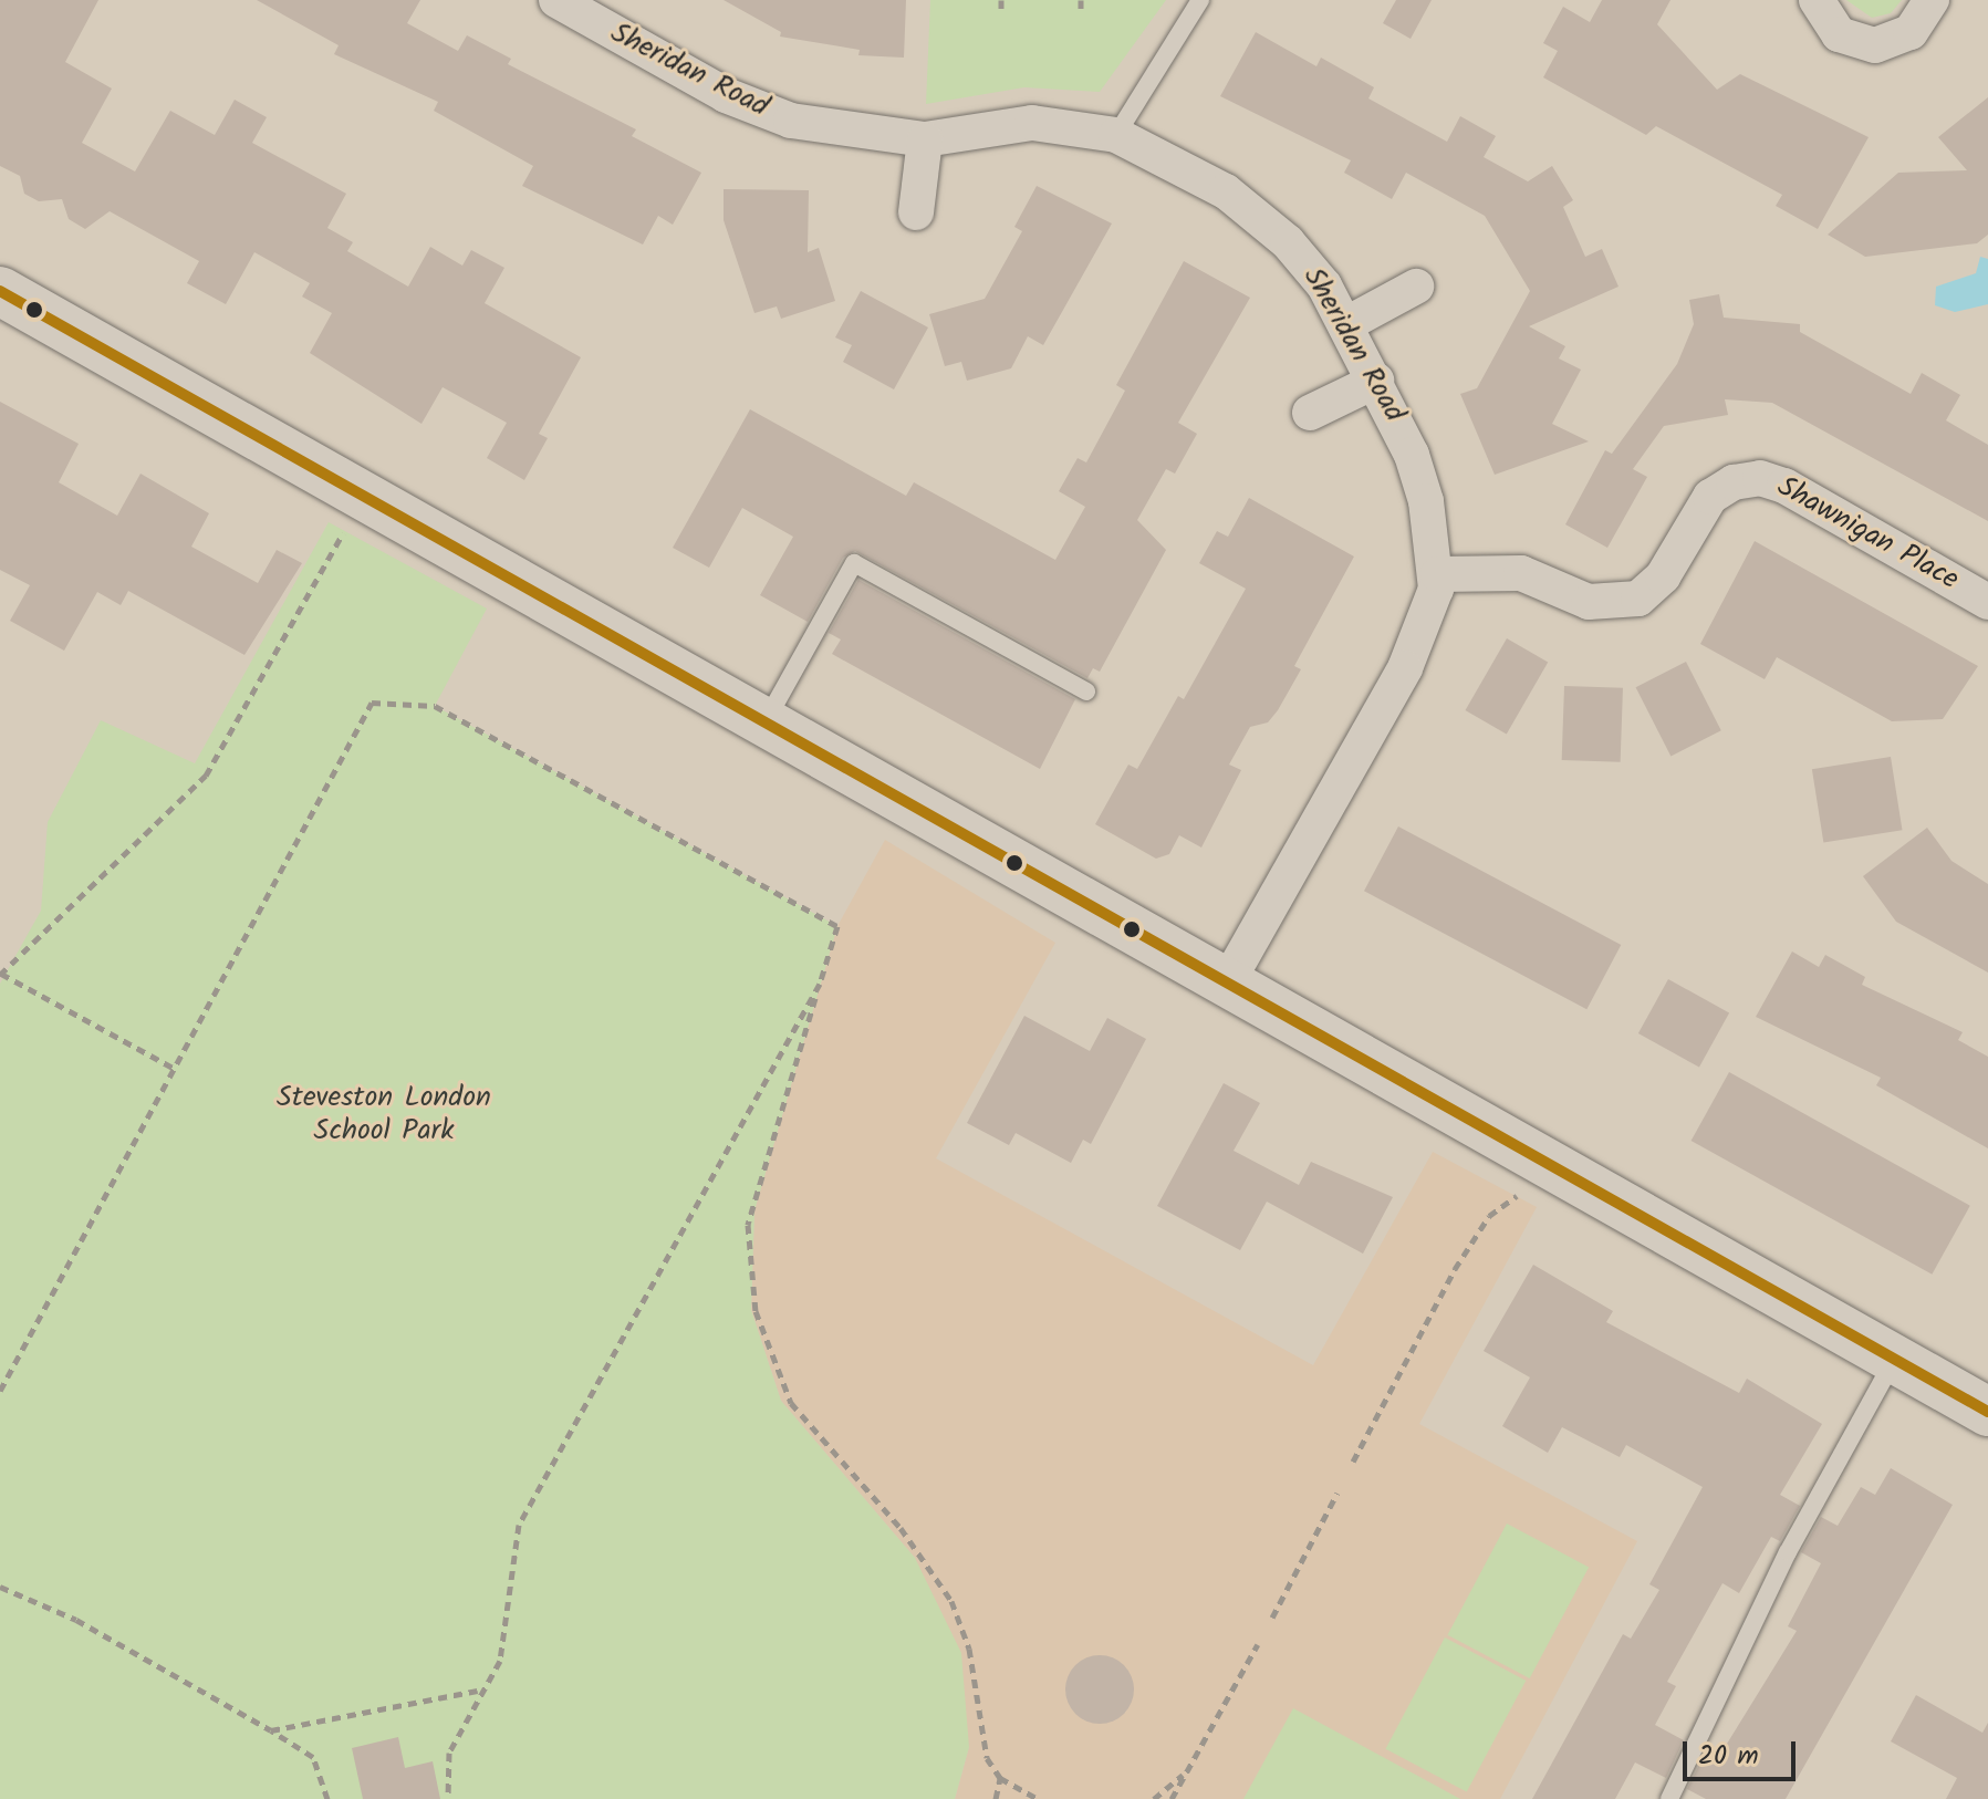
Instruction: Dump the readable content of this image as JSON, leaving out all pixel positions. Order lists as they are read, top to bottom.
{
  "streets": {
    "street": ["Sheridan Road", "Shawnigan Place"]
  },
  "crossings": [
    ["Sheridan Road", "Shawnigan Place"]
  ],
  "parks": ["Steveston London School Park"],
  "scale_bar": "20 m"
}
